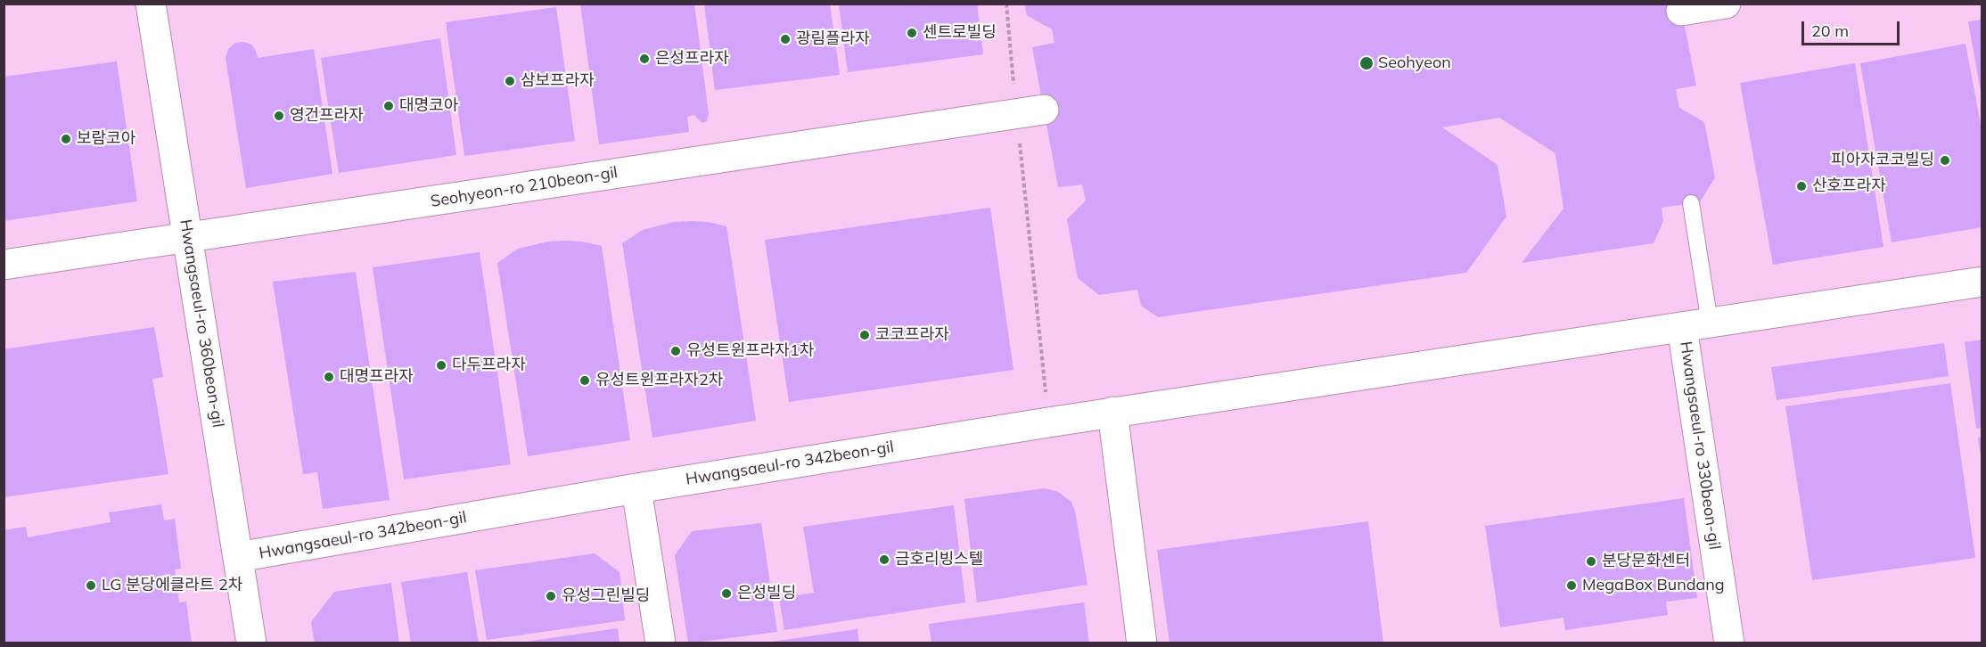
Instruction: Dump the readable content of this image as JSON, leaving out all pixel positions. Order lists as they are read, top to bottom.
{
  "streets": {
    "street": [
      "Seohyeon-ro 210beon-gil",
      "Hwangsaeul-ro 360beon-gil",
      "Hwangsaeul-ro 330beon-gil",
      "Hwangsaeul-ro 342beon-gil"
    ]
  },
  "crossings": [
    ["Seohyeon-ro 210beon-gil", "Hwangsaeul-ro 360beon-gil"],
    ["Hwangsaeul-ro 360beon-gil", "Hwangsaeul-ro 342beon-gil"],
    ["Hwangsaeul-ro 330beon-gil", "Hwangsaeul-ro 342beon-gil"]
  ],
  "places": [
    "센트로빌딩",
    "광림플라자",
    "은성프라자",
    "Seohyeon",
    "삼보프라자",
    "대명코아",
    "영건프라자",
    "보람코아",
    "피아자코코빌딩",
    "산호프라자",
    "코코프라자",
    "유성트윈프라자1차",
    "다두프라자",
    "대명프라자",
    "유성트윈프라자2차",
    "금호리빙스텔",
    "분당문화센터",
    "LG 분당에클라트 2차",
    "MegaBox Bundang",
    "은성빌딩",
    "유성그린빌딩"
  ],
  "scale_bar": "20 m"
}
